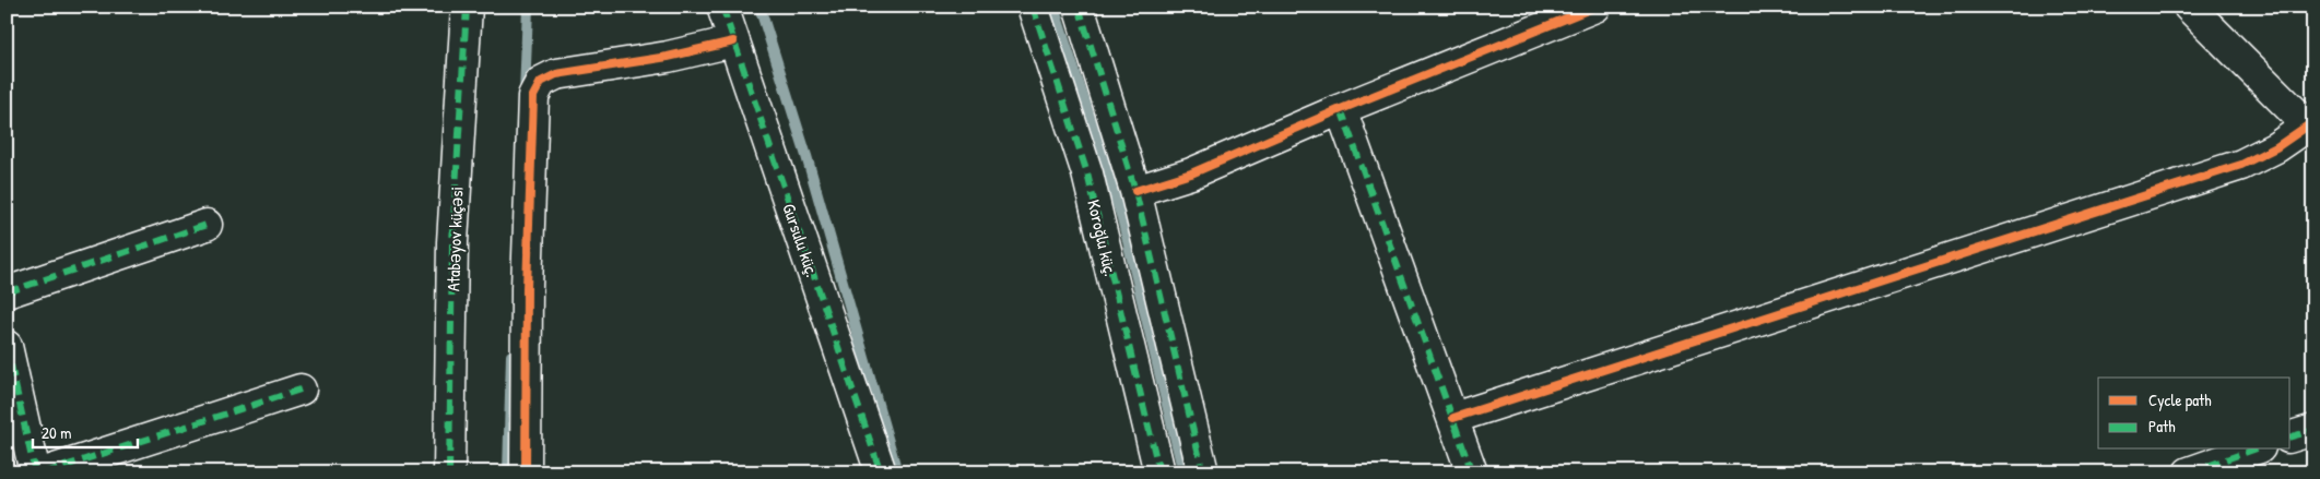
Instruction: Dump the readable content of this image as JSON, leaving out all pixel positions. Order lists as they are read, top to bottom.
{
  "streets": {
    "street": ["Koroğlu küç.", "Atabəyov küçəsi", "Gursulu küç."]
  },
  "legend": ["Cycle path", "Path"],
  "scale_bar": "20 m"
}
